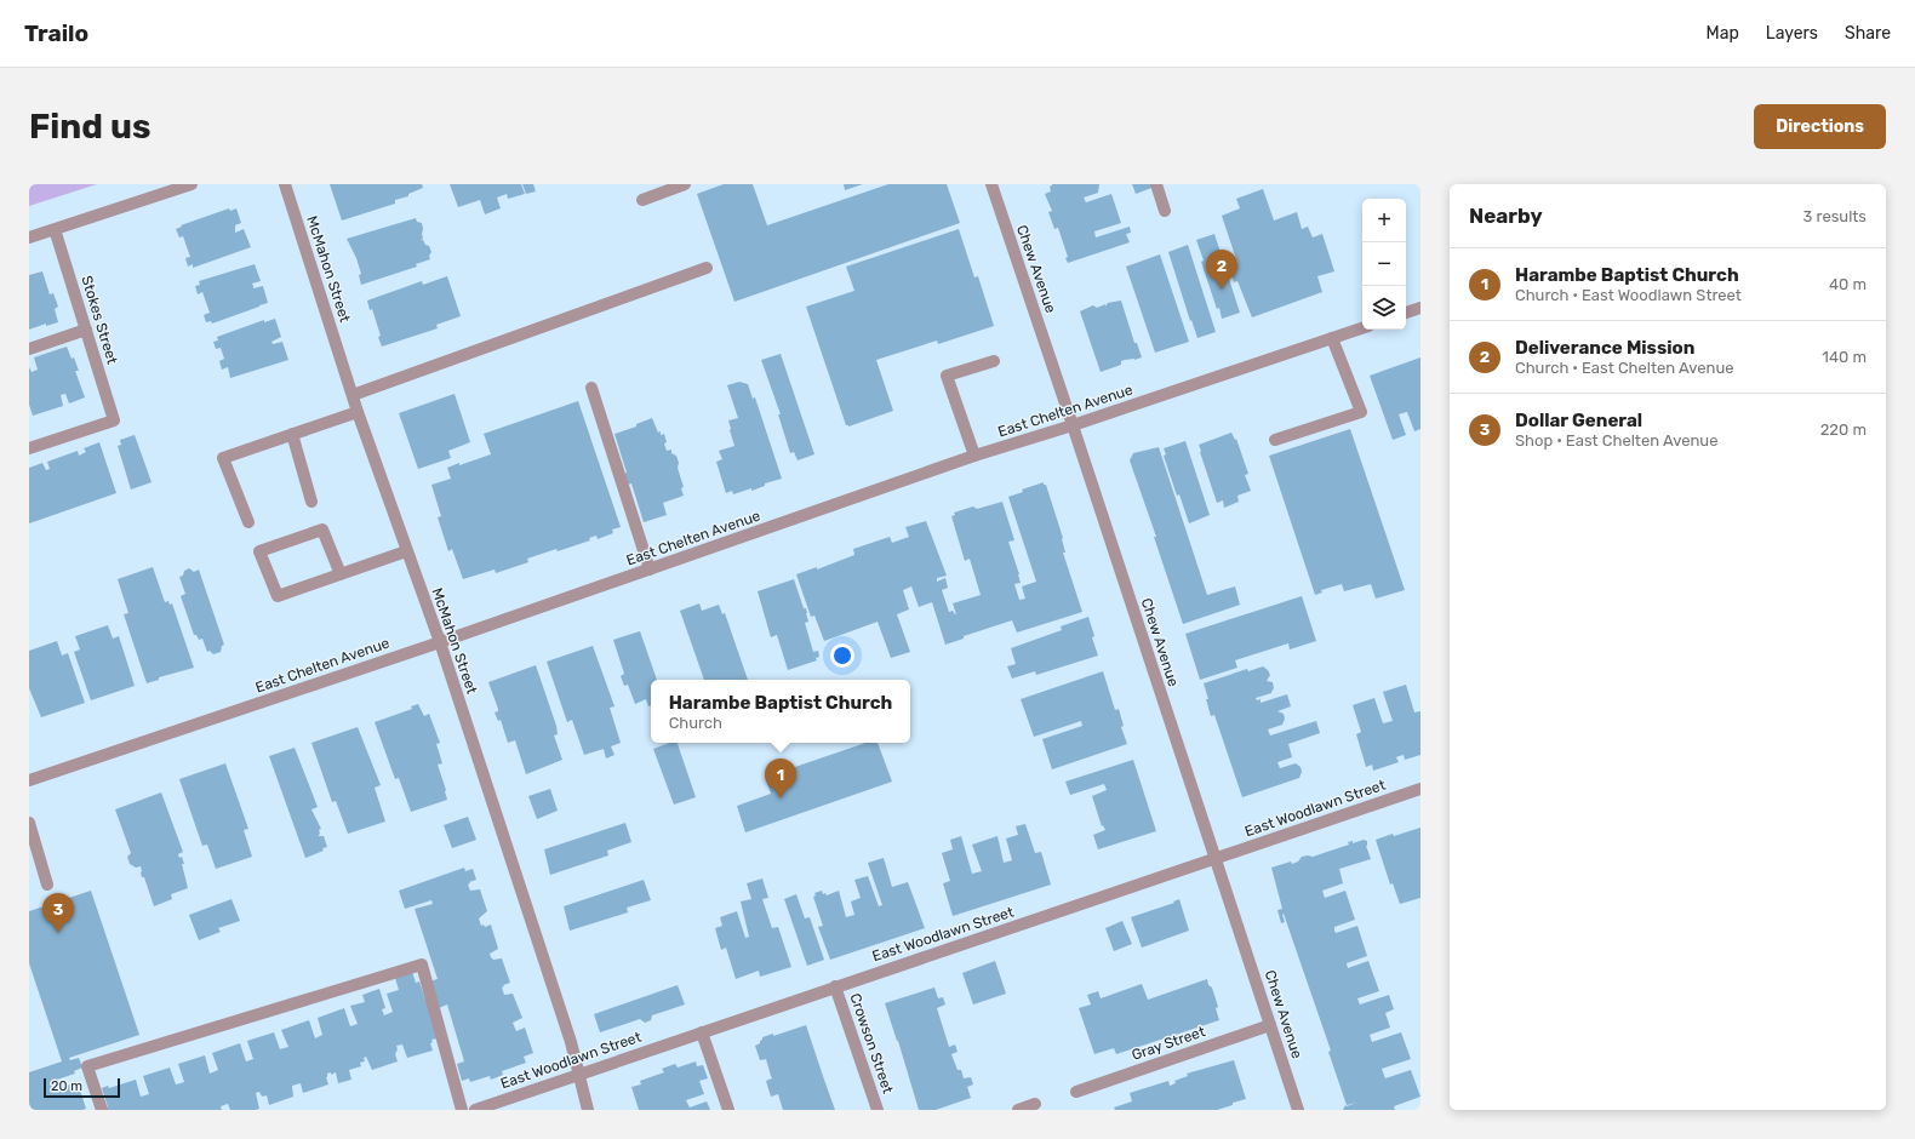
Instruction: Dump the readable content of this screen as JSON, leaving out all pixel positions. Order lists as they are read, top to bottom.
{
  "streets": {
    "street": [
      "McMahon Street",
      "Chew Avenue",
      "Stokes Street",
      "East Chelten Avenue",
      "East Woodlawn Street",
      "Crowson Street",
      "Gray Street"
    ]
  },
  "crossings": [
    ["McMahon Street", "East Chelten Avenue"],
    ["McMahon Street", "East Woodlawn Street"],
    ["Chew Avenue", "East Chelten Avenue"],
    ["Chew Avenue", "East Woodlawn Street"],
    ["Chew Avenue", "Gray Street"],
    ["East Woodlawn Street", "Crowson Street"]
  ],
  "scale_bar": "20 m",
  "page": {
    "header": "Trailo",
    "nav": ["Map", "Layers", "Share"],
    "buttons": "Directions",
    "title": "Find us",
    "heading": ["Nearby", "3 results"],
    "map_buttons": ["+", "−"],
    "list": [
      {
        "mark": "1",
        "name": "Harambe Baptist Church",
        "note": "Church · East Woodlawn Street",
        "value": "40 m"
      },
      {
        "mark": "2",
        "name": "Deliverance Mission",
        "note": "Church · East Chelten Avenue",
        "value": "140 m"
      },
      {
        "mark": "3",
        "name": "Dollar General",
        "note": "Shop · East Chelten Avenue",
        "value": "220 m"
      }
    ],
    "pins": ["2", "1", "3"],
    "popup": ["Harambe Baptist Church", "Church"],
    "scale": "20 m"
  }
}
